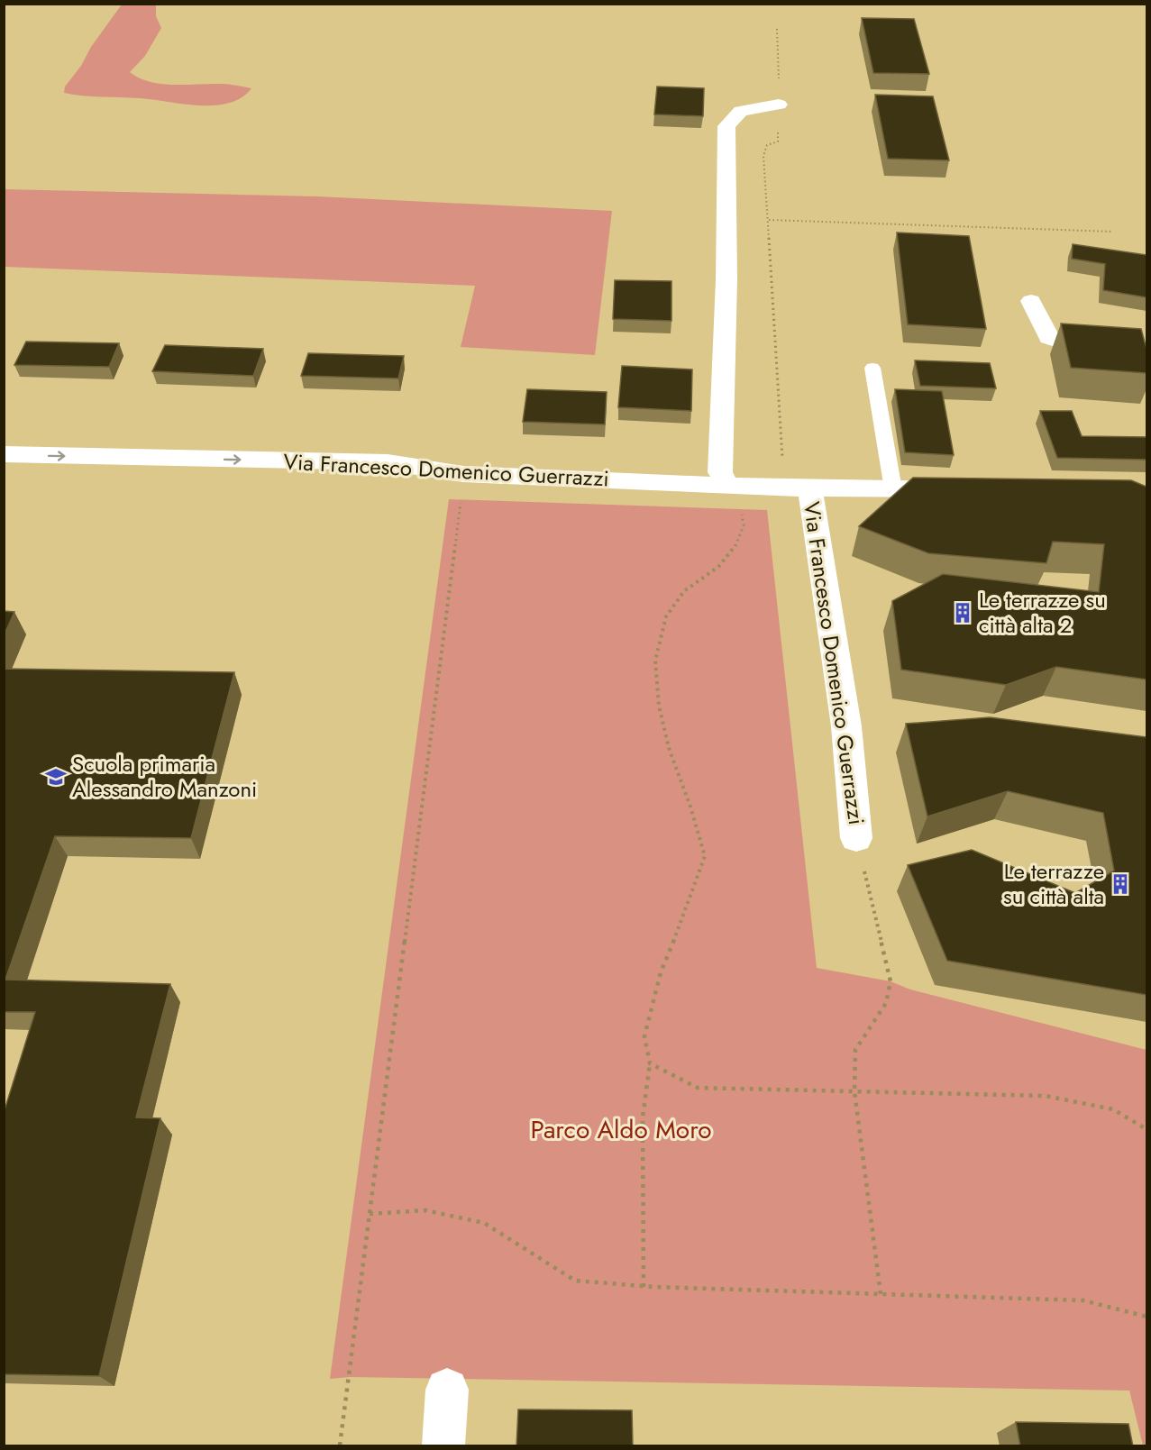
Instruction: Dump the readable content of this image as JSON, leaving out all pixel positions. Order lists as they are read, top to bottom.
{
  "streets": {
    "street": ["Via Francesco Domenico Guerrazzi"]
  },
  "parks": ["Parco Aldo Moro"],
  "places": {
    "building": ["Le terrazze su città alta 2", "Le terrazze su città alta"],
    "school or university": ["Scuola primaria Alessandro Manzoni"]
  }
}
